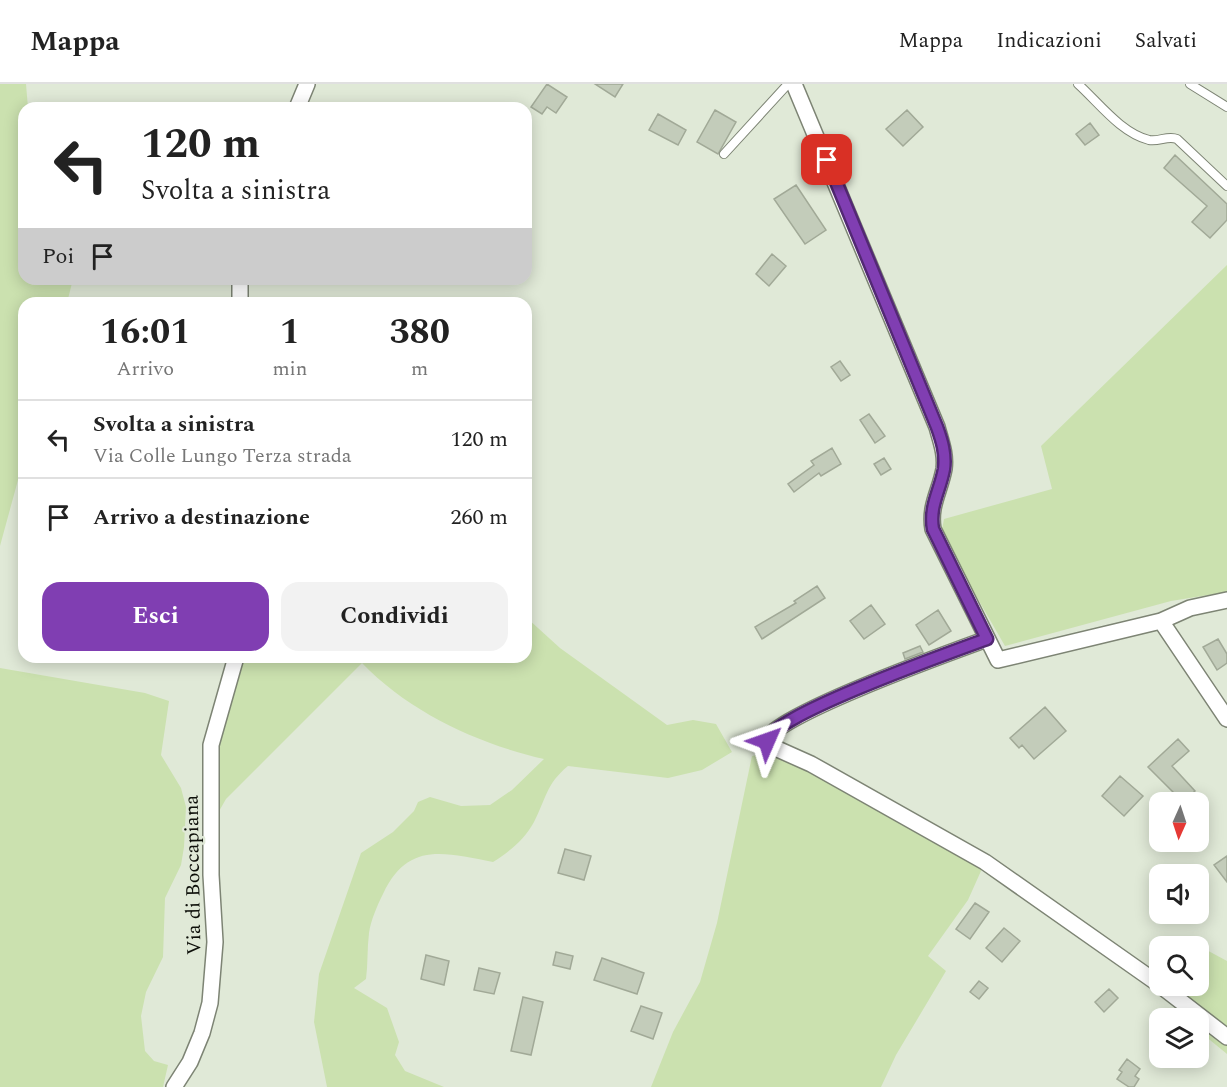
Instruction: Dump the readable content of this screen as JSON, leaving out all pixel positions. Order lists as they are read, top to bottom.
{
  "streets": {
    "street": ["Via di Boccapiana"]
  },
  "north": "bottom",
  "page": {
    "header": "Mappa",
    "nav": ["Mappa", "Indicazioni", "Salvati"],
    "turn": ["120 m", "Svolta a sinistra"],
    "then": "Poi",
    "eta": [
      "16:01",
      "Arrivo",
      "1",
      "min",
      "380",
      "m"
    ],
    "list": [
      {
        "name": "Svolta a sinistra",
        "note": "Via Colle Lungo Terza strada",
        "value": "120 m"
      },
      {
        "name": "Arrivo a destinazione",
        "value": "260 m"
      }
    ],
    "buttons": ["Esci", "Condividi"]
  }
}
